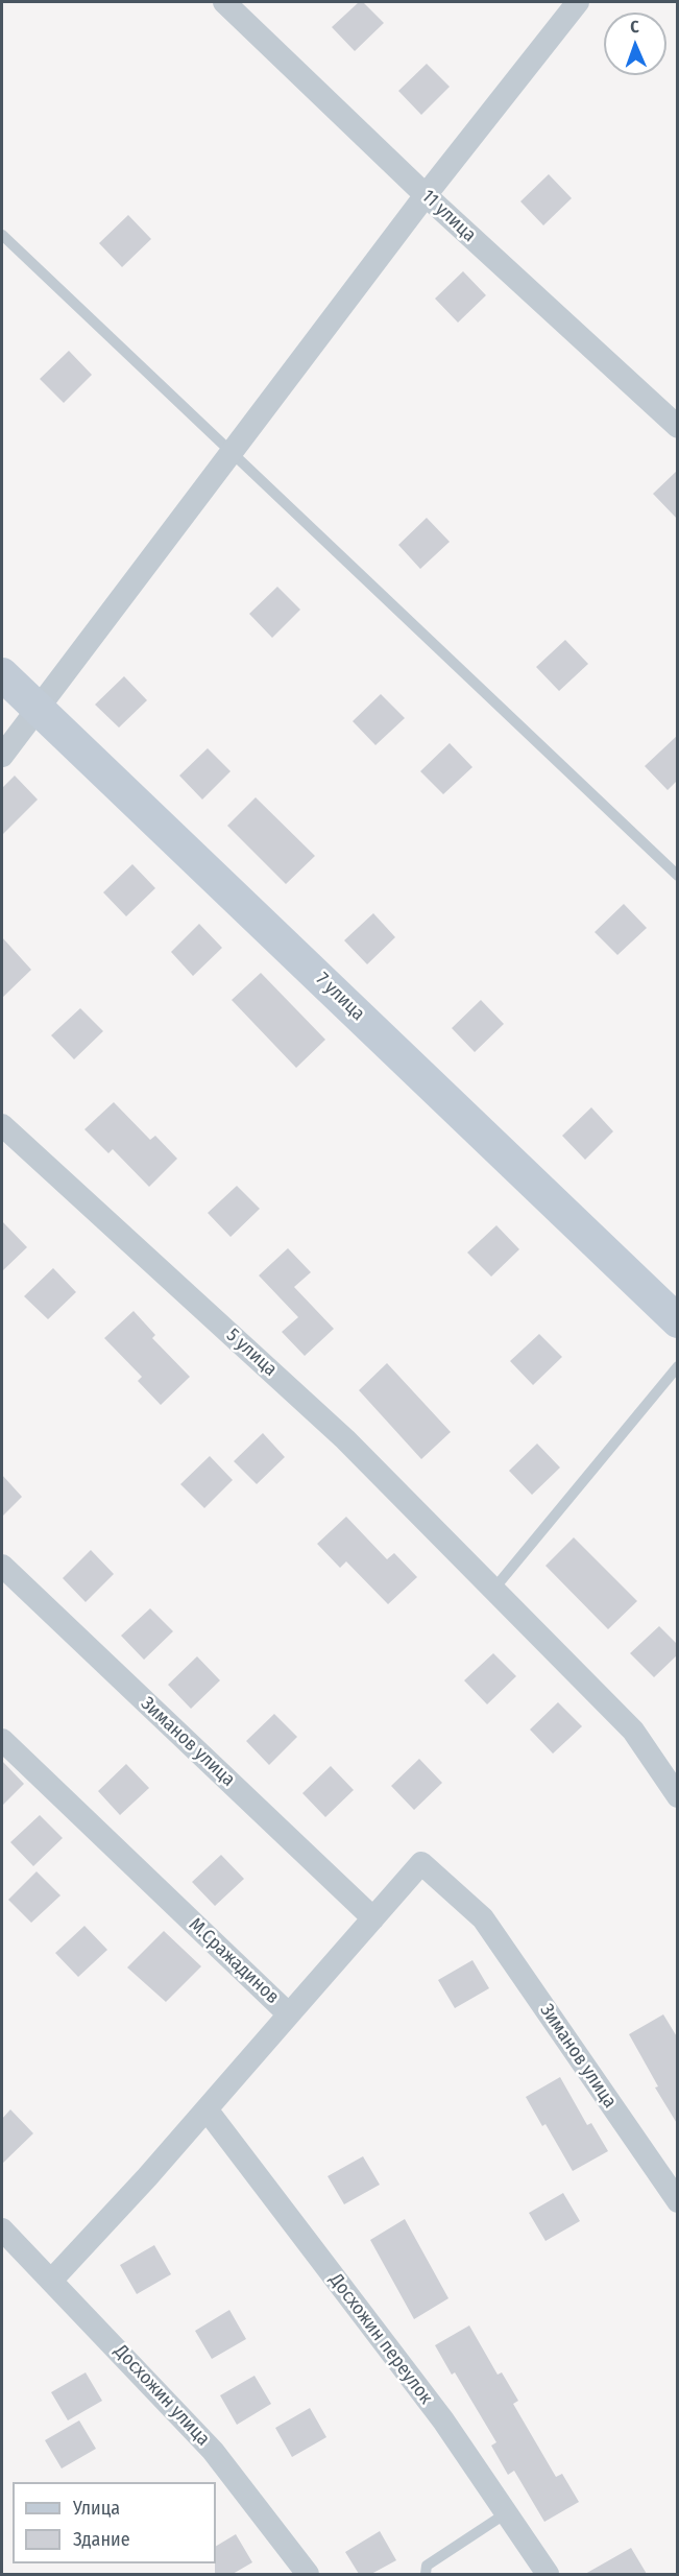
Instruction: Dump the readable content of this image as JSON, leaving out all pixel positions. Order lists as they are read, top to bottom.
{
  "streets": {
    "street": [
      "11 улица",
      "7 улица",
      "5 улица",
      "Зиманов улица",
      "М.Сражадинов",
      "Досхожин переулок",
      "Досхожин улица"
    ]
  },
  "crossings": [
    ["М.Сражадинов", "Досхожин переулок"],
    ["М.Сражадинов", "Досхожин улица"]
  ],
  "legend": ["Улица", "Здание"],
  "north": "top"
}
